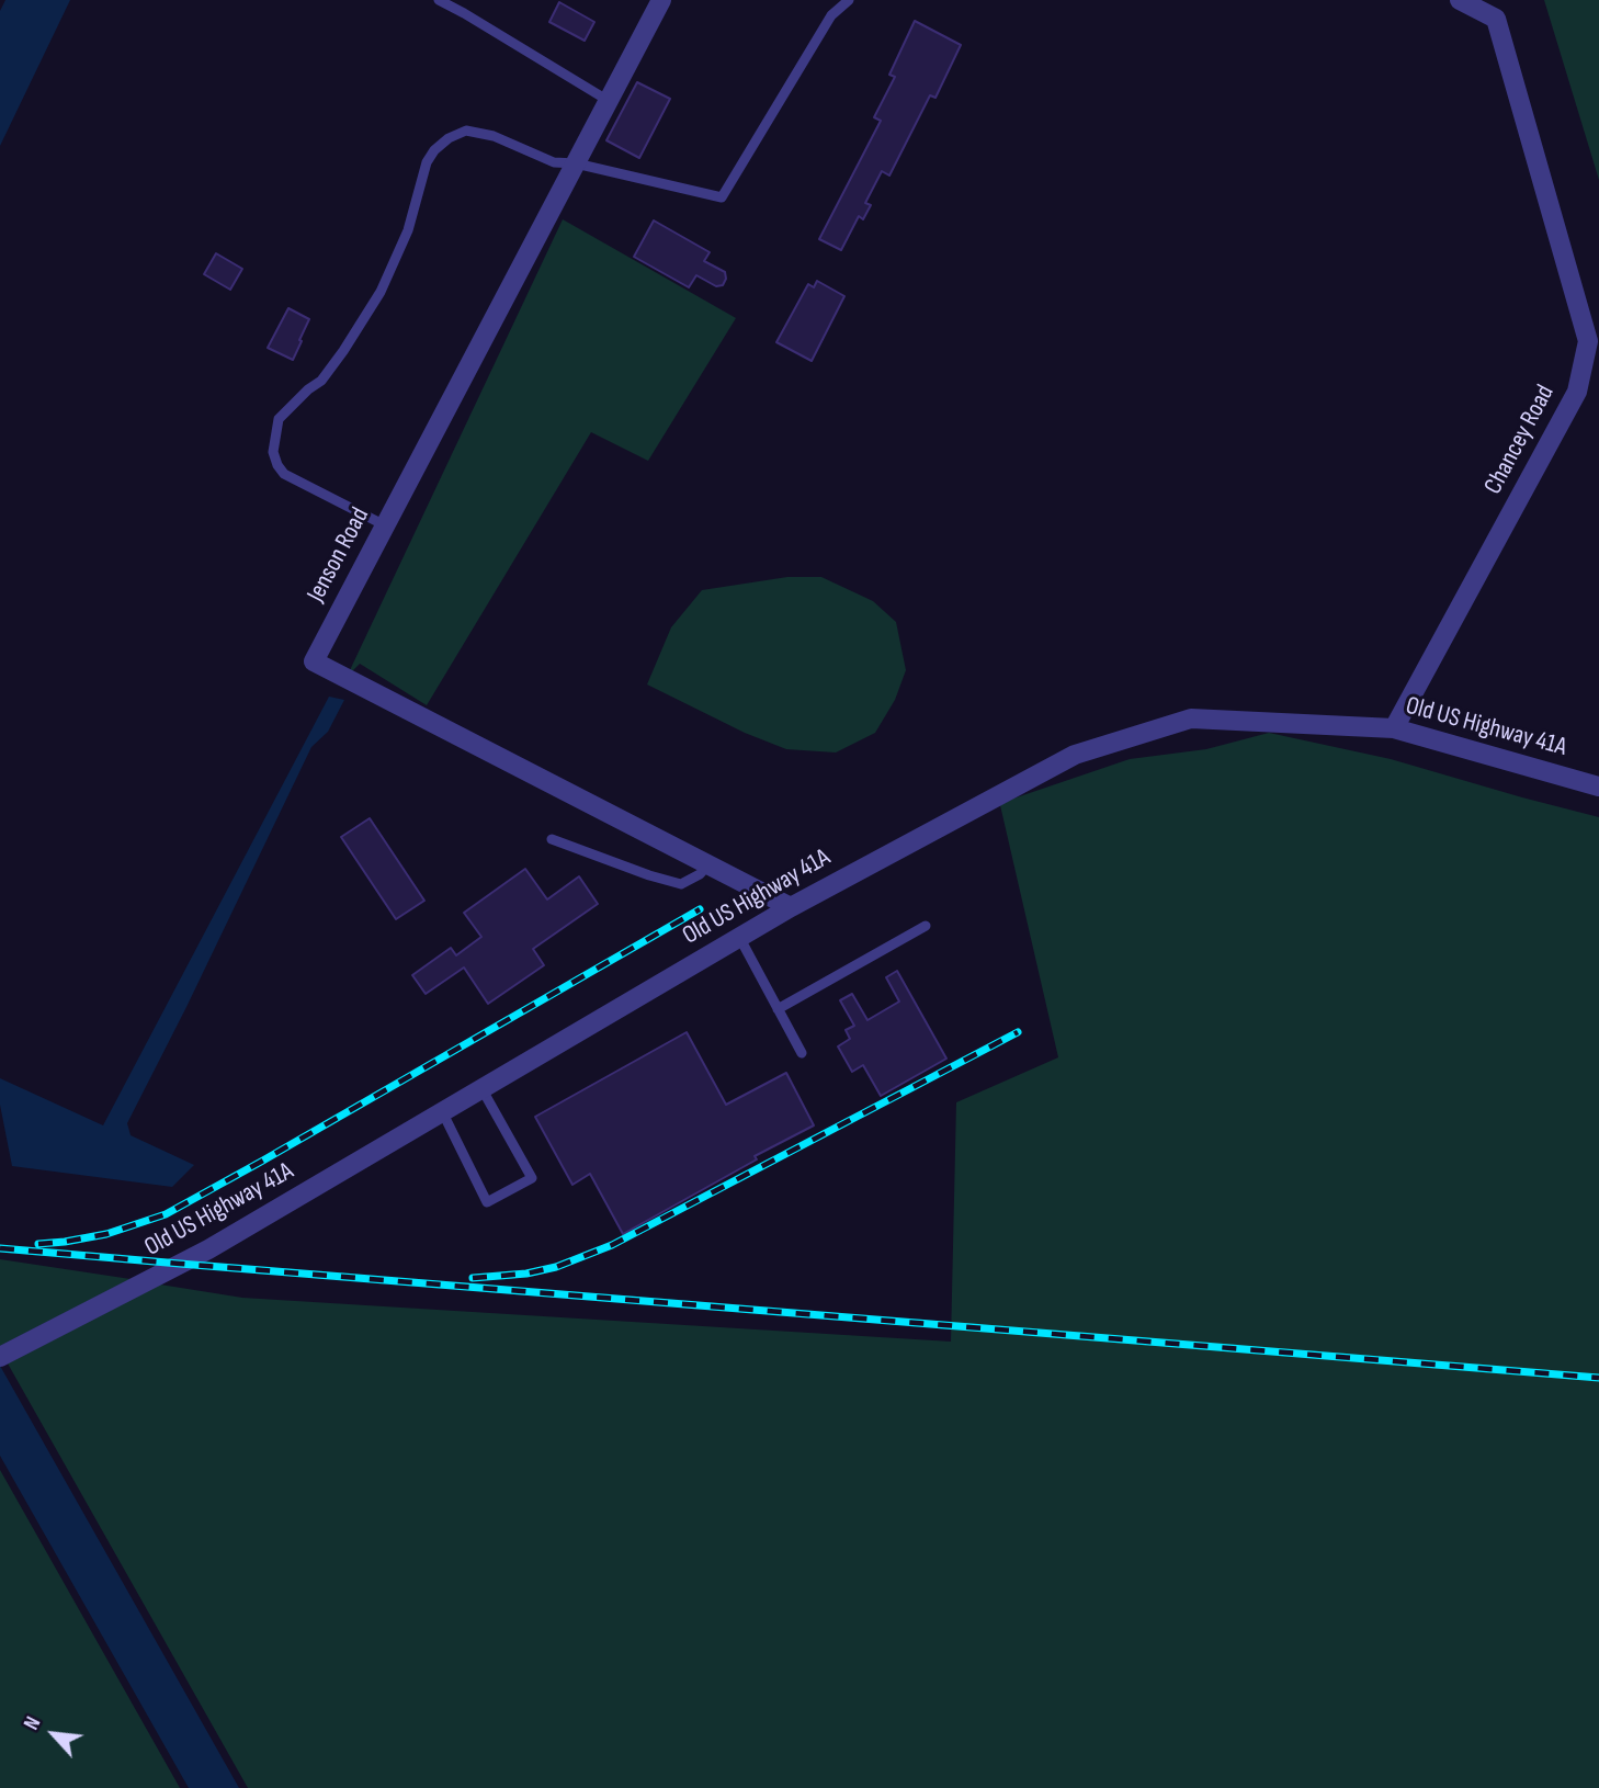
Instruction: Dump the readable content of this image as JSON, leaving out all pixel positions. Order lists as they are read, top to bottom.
{
  "streets": {
    "street": ["Chancey Road", "Jenson Road", "Old US Highway 41A"]
  },
  "crossings": [
    ["Chancey Road", "Old US Highway 41A"],
    ["Jenson Road", "Old US Highway 41A"]
  ],
  "north": "top left"
}
